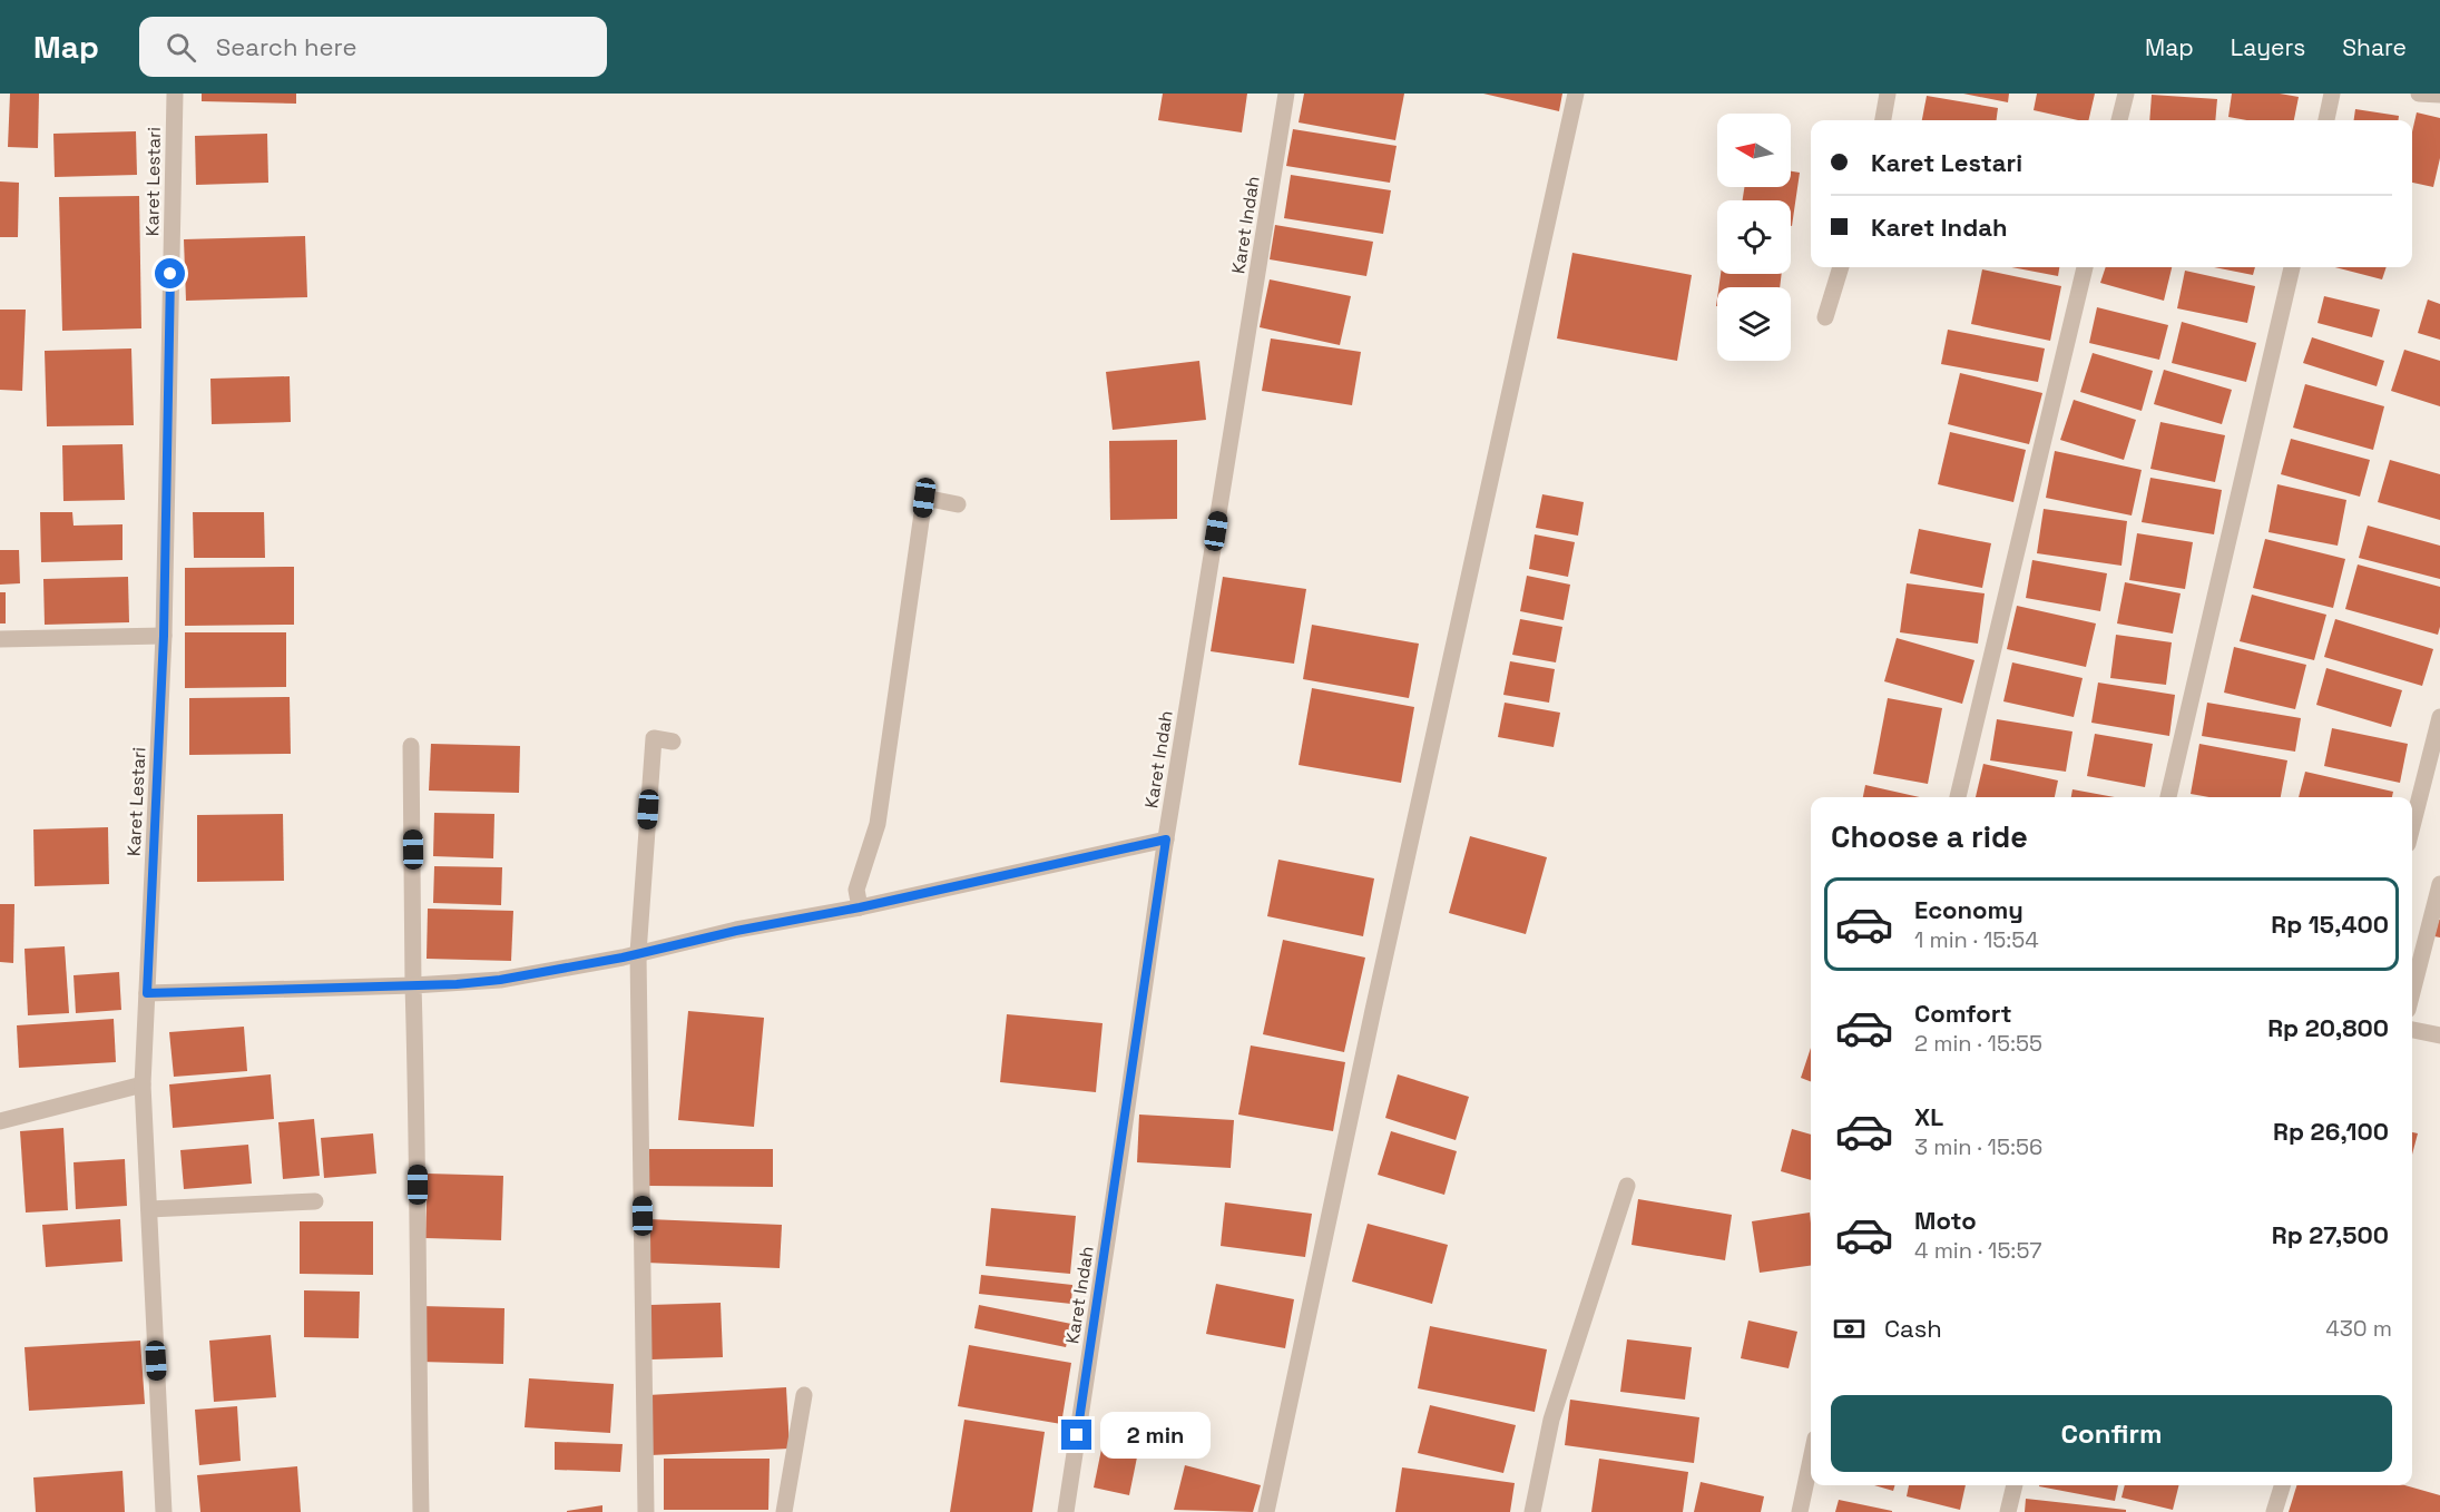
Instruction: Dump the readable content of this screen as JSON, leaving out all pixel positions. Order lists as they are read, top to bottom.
{
  "streets": {
    "street": ["Karet Lestari", "Karet Indah"]
  },
  "north": "left",
  "page": {
    "header": "Map",
    "search": "Search here",
    "nav": ["Map", "Layers", "Share"],
    "banner": ["Karet Lestari", "Karet Indah"],
    "heading": "Choose a ride",
    "list": [
      {
        "name": "Economy",
        "note": "1 min · 15:54",
        "value": "Rp 15,400"
      },
      {
        "name": "Comfort",
        "note": "2 min · 15:55",
        "value": "Rp 20,800"
      },
      {
        "name": "XL",
        "note": "3 min · 15:56",
        "value": "Rp 26,100"
      },
      {
        "name": "Moto",
        "note": "4 min · 15:57",
        "value": "Rp 27,500"
      }
    ],
    "pay": ["Cash", "430 m"],
    "buttons": "Confirm",
    "bubble": "2 min"
  }
}
